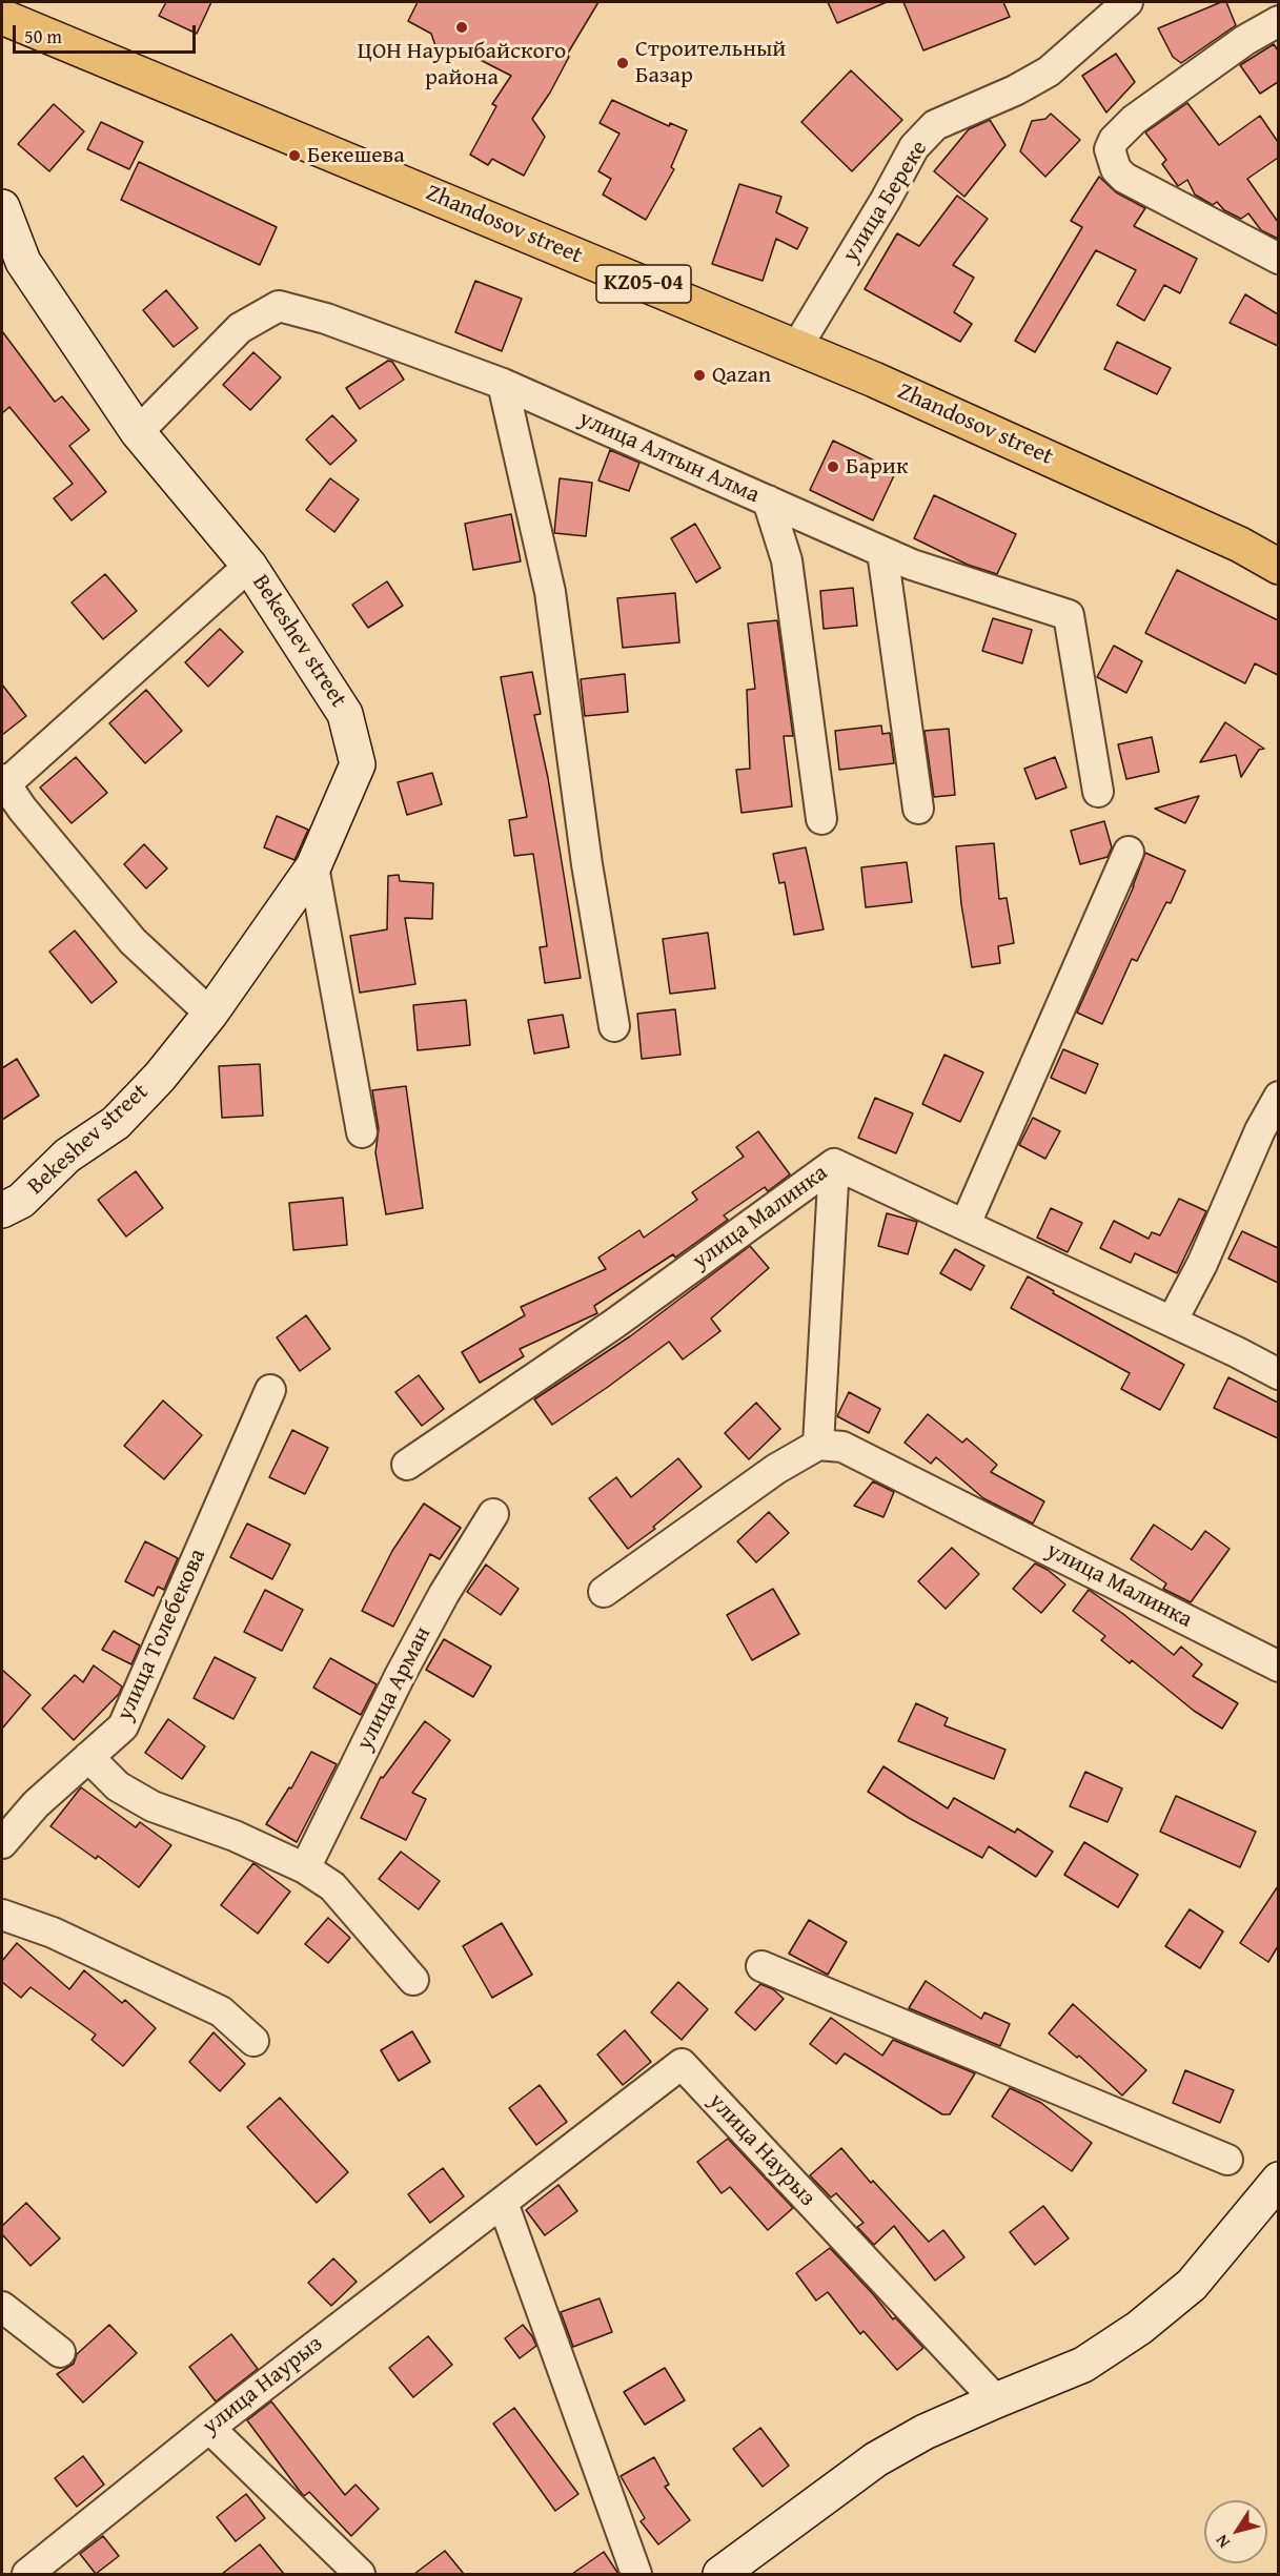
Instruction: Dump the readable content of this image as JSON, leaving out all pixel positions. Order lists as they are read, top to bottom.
{
  "streets": {
    "main road": ["Zhandosov street", "KZ05-04", "Bekeshev street"],
    "street": [
      "улица Береке",
      "улица Алтын Алма",
      "улица Малинка",
      "улица Толебекова",
      "улица Арман",
      "улица Наурыз"
    ]
  },
  "crossings": [
    ["улица Береке", "Zhandosov street"],
    ["улица Алтын Алма", "Bekeshev street"]
  ],
  "places": [
    "ЦОН Наурыбайского района",
    "Строительный Базар",
    "Бекешева",
    "Qazan",
    "Барик"
  ],
  "scale_bar": "50 m",
  "north": "bottom left"
}
